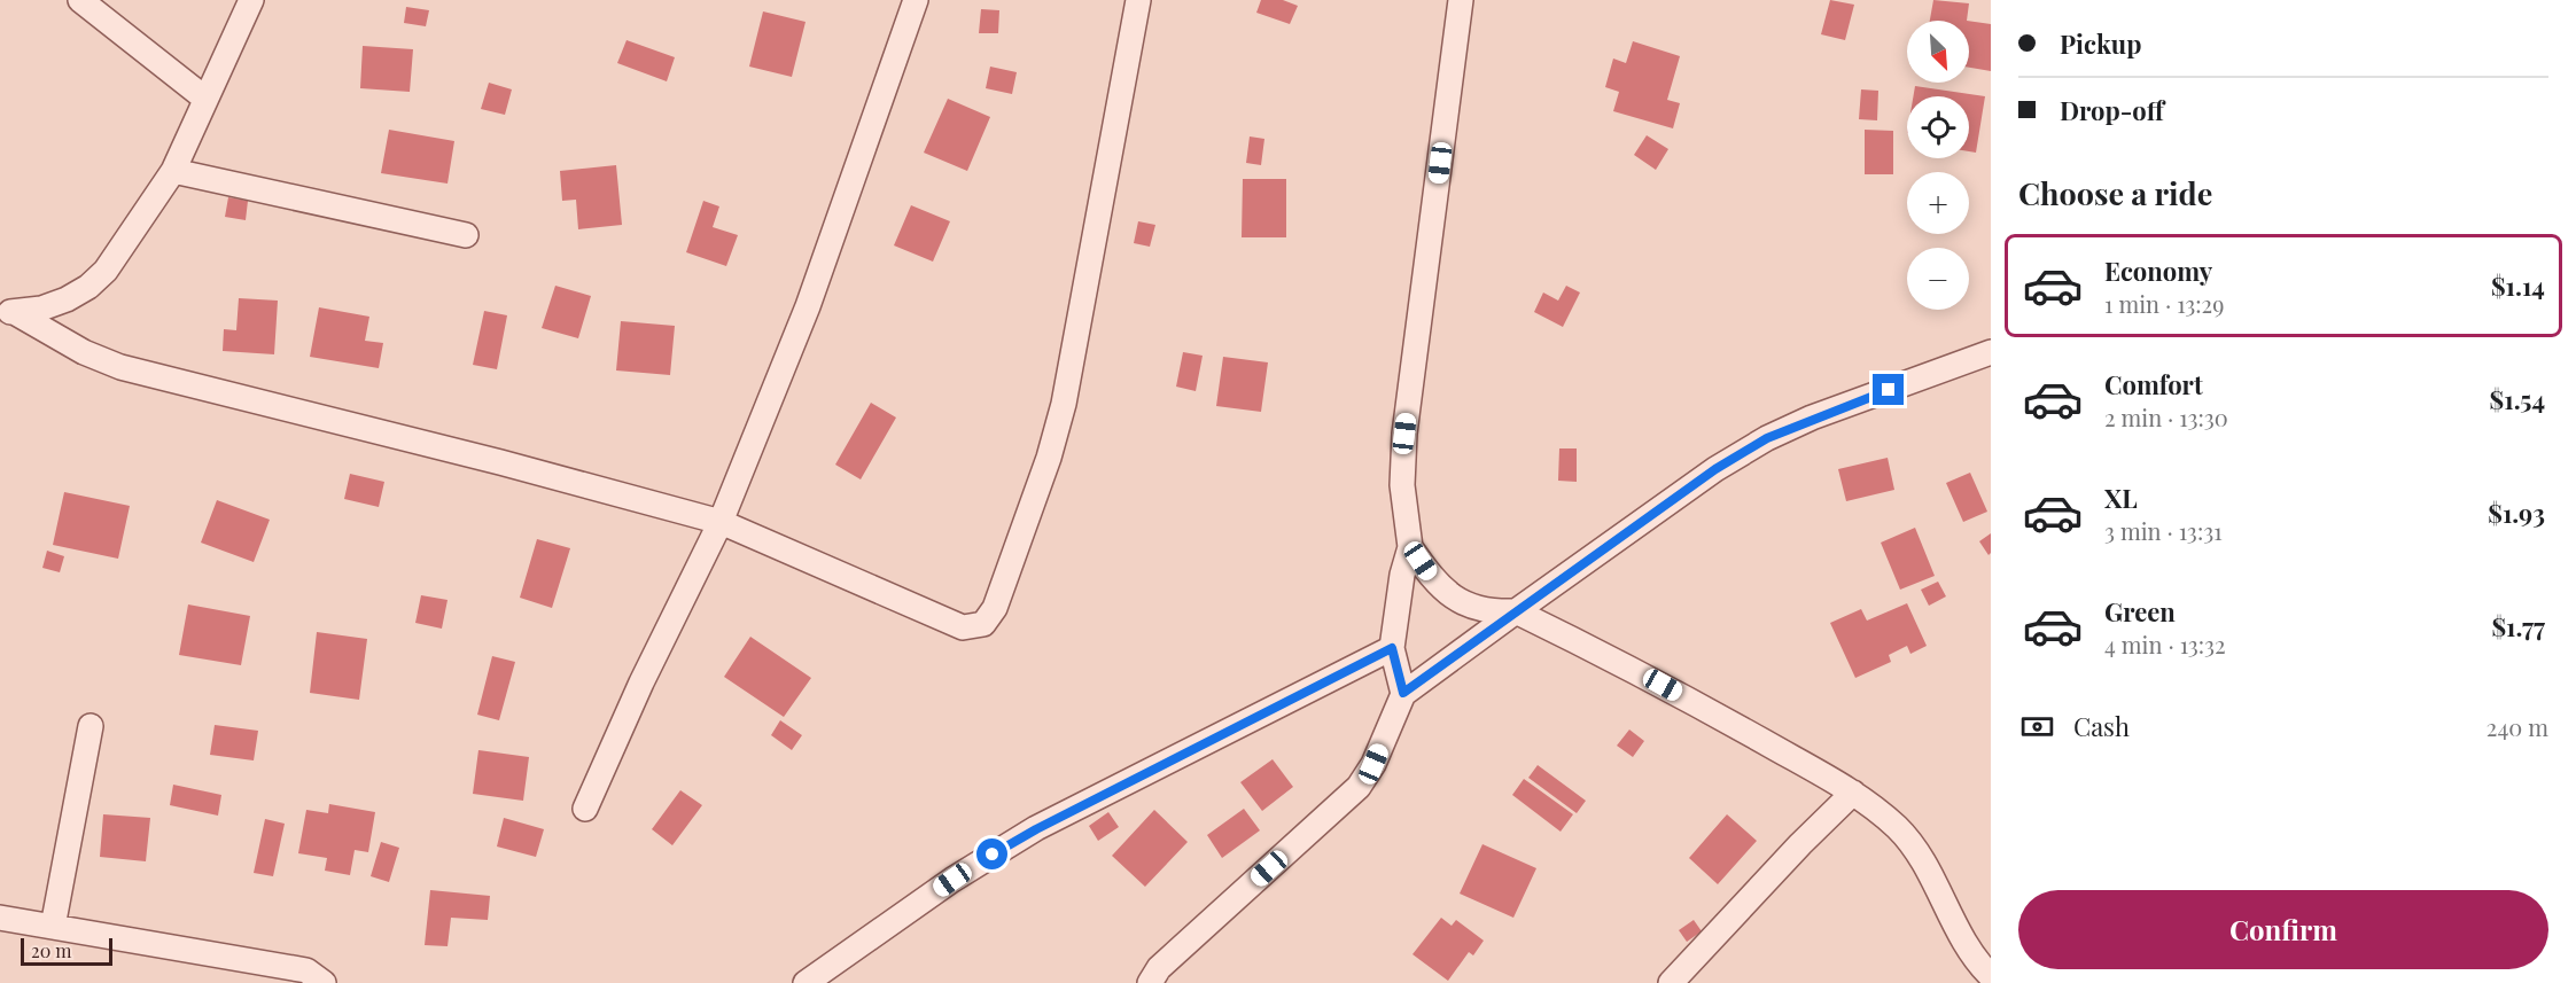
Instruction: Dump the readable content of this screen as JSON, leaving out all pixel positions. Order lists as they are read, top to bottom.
{
  "scale_bar": "20 m",
  "north": "bottom right",
  "page": {
    "banner": ["Pickup", "Drop-off"],
    "map_buttons": ["+", "−"],
    "heading": "Choose a ride",
    "list": [
      {
        "name": "Economy",
        "note": "1 min · 13:29",
        "value": "$1.14"
      },
      {
        "name": "Comfort",
        "note": "2 min · 13:30",
        "value": "$1.54"
      },
      {
        "name": "XL",
        "note": "3 min · 13:31",
        "value": "$1.93"
      },
      {
        "name": "Green",
        "note": "4 min · 13:32",
        "value": "$1.77"
      }
    ],
    "pay": ["Cash", "240 m"],
    "buttons": "Confirm",
    "scale": "20 m"
  }
}
